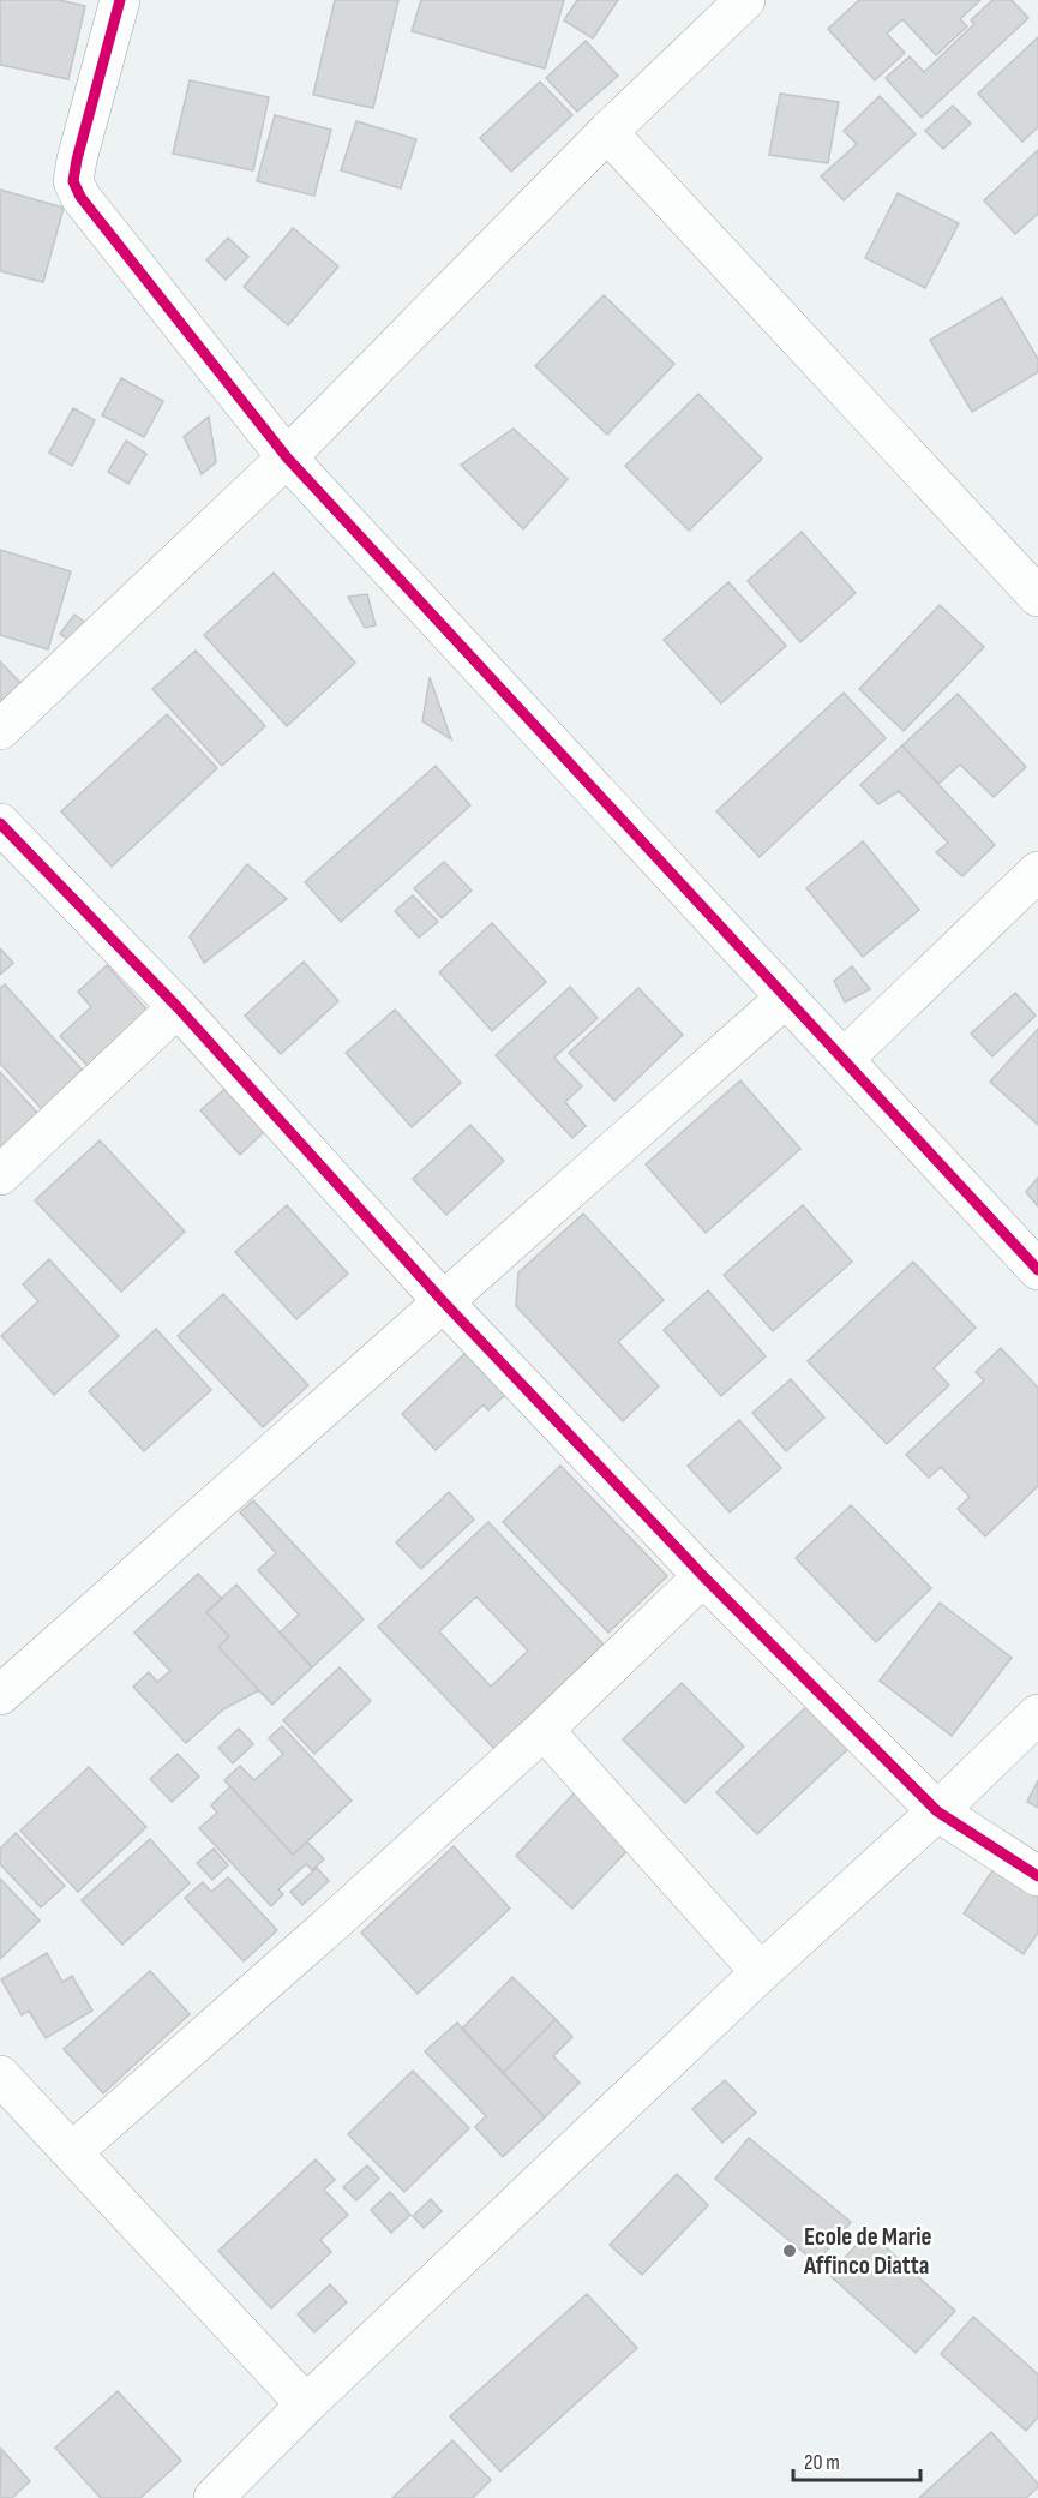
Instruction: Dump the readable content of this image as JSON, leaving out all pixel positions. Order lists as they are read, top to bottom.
{
  "places": ["Ecole de Marie Affinco Diatta"],
  "scale_bar": "20 m"
}
